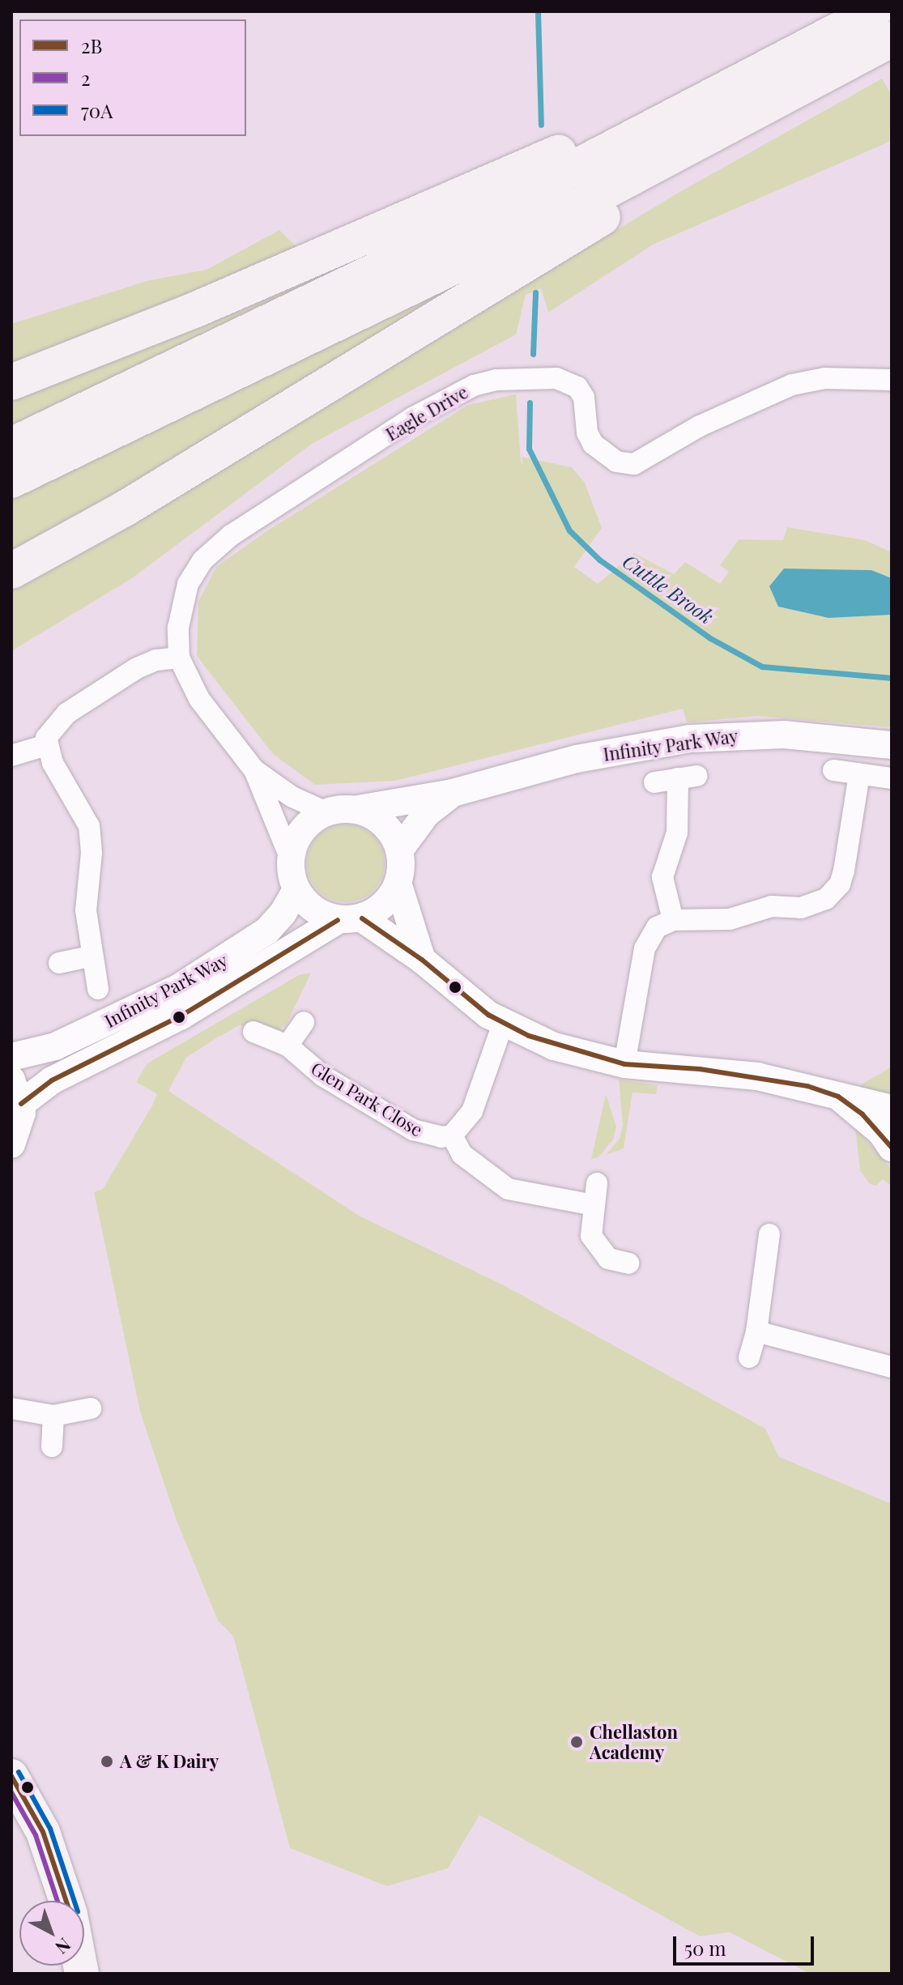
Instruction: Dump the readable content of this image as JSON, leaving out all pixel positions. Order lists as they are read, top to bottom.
{
  "streets": {
    "street": ["Eagle Drive", "Infinity Park Way", "Glen Park Close"]
  },
  "crossings": [
    ["Eagle Drive", "Infinity Park Way"]
  ],
  "water": ["Cuttle Brook"],
  "places": ["Chellaston Academy", "A & K Dairy"],
  "lines": ["transit line 2B", "transit line 70A", "transit line 2"],
  "legend": ["2B", "2", "70A"],
  "scale_bar": "50 m",
  "north": "bottom right"
}
